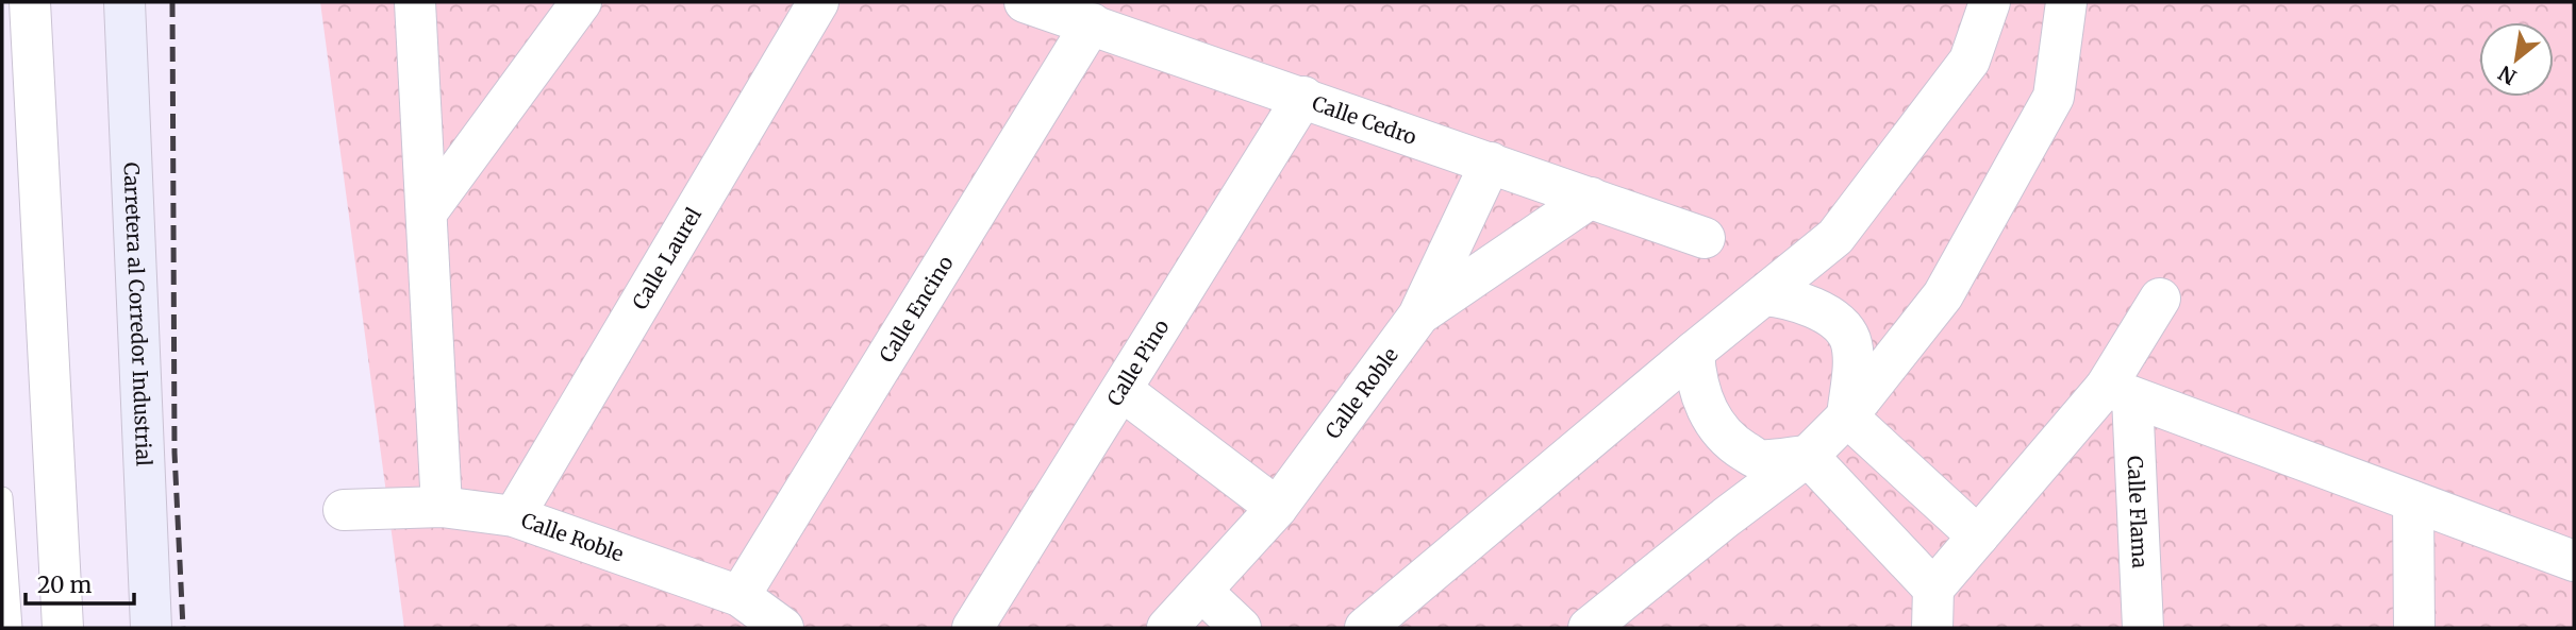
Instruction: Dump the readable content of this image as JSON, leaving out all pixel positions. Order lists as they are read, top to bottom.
{
  "streets": {
    "street": [
      "Calle Cedro",
      "Calle Laurel",
      "Calle Encino",
      "Carretera al Corredor Industrial",
      "Calle Pino",
      "Calle Roble",
      "Calle Flama"
    ]
  },
  "crossings": [
    ["Calle Cedro", "Calle Encino"],
    ["Calle Cedro", "Calle Pino"],
    ["Calle Cedro", "Calle Roble"],
    ["Calle Laurel", "Calle Roble"],
    ["Calle Encino", "Calle Roble"]
  ],
  "scale_bar": "20 m",
  "north": "bottom left"
}
